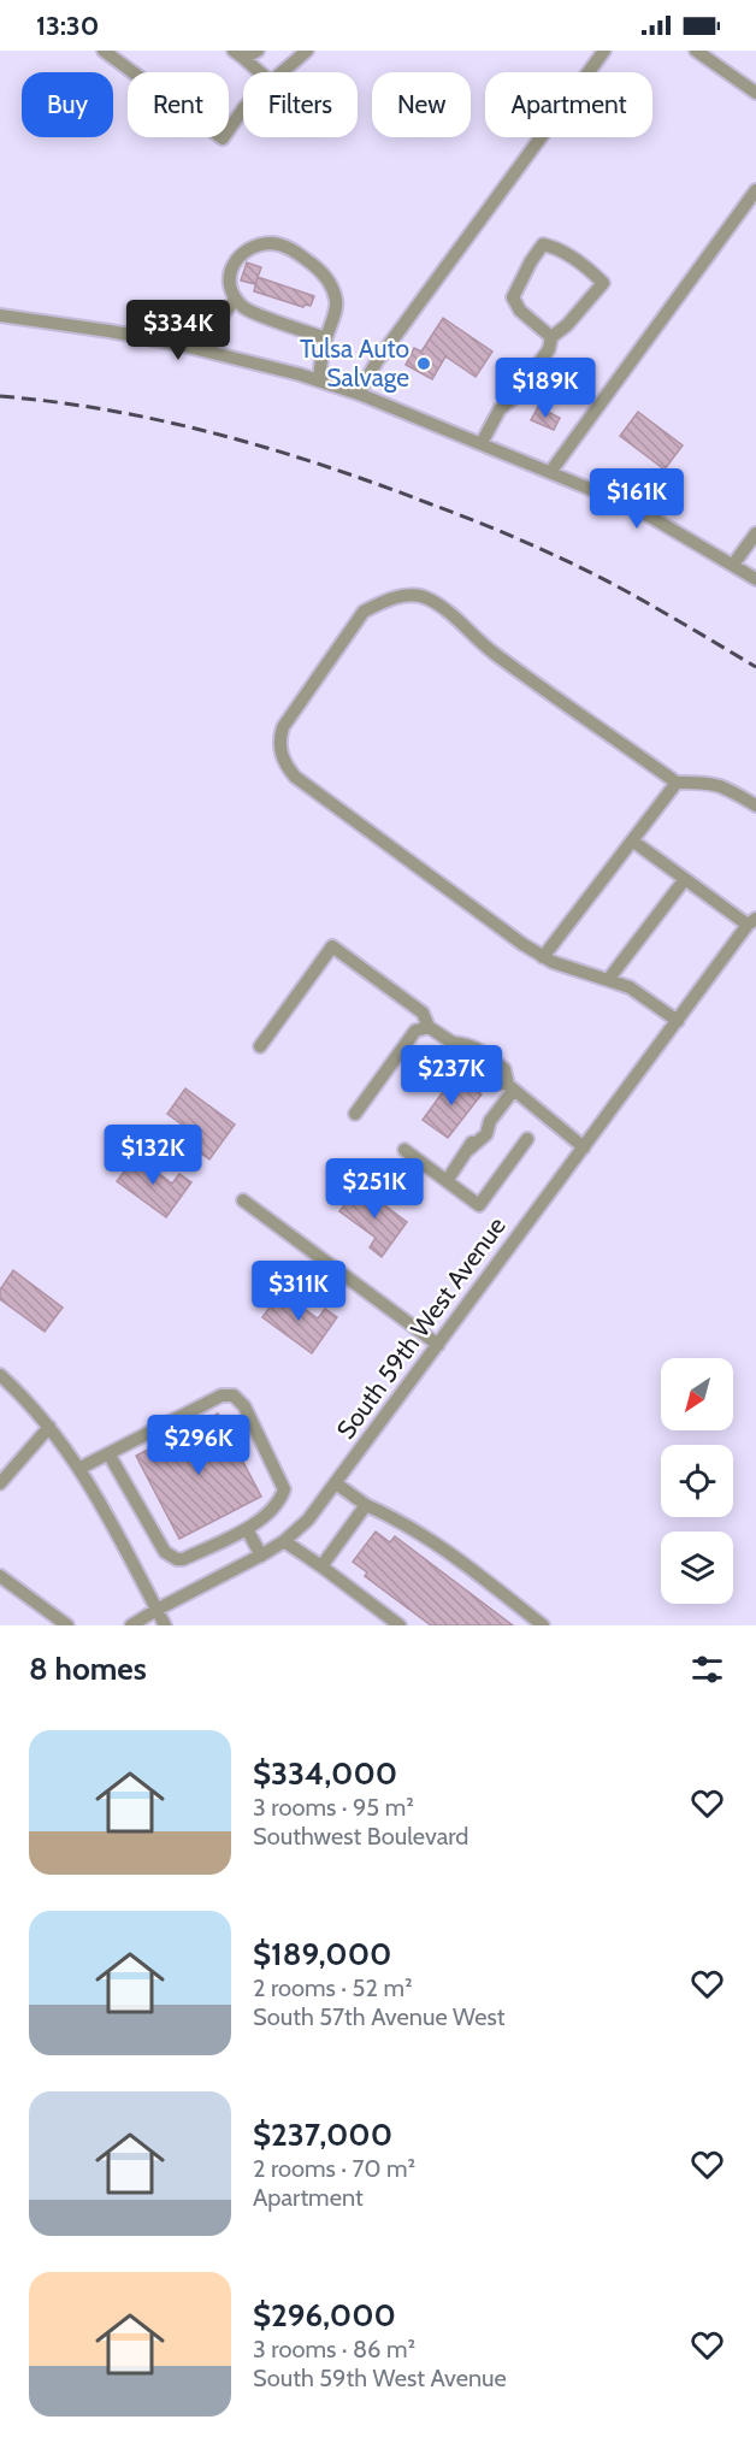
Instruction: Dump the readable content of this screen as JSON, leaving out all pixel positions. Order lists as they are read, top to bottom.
{
  "streets": {
    "street": ["South 59th West Avenue"]
  },
  "places": ["Tulsa Auto Salvage"],
  "north": "bottom left",
  "page": {
    "status": "13:30",
    "chip": [
      "Buy",
      "Rent",
      "Filters",
      "New",
      "Apartment"
    ],
    "price": [
      "$334K",
      "$189K",
      "$161K",
      "$237K",
      "$132K",
      "$251K",
      "$311K",
      "$296K"
    ],
    "heading": "8 homes",
    "list": [
      {
        "name": "$334,000",
        "note": "3 rooms · 95 m² · Southwest Boulevard"
      },
      {
        "name": "$189,000",
        "note": "2 rooms · 52 m² · South 57th Avenue West"
      },
      {
        "name": "$237,000",
        "note": "2 rooms · 70 m² · Apartment"
      },
      {
        "name": "$296,000",
        "note": "3 rooms · 86 m² · South 59th West Avenue"
      }
    ]
  }
}
